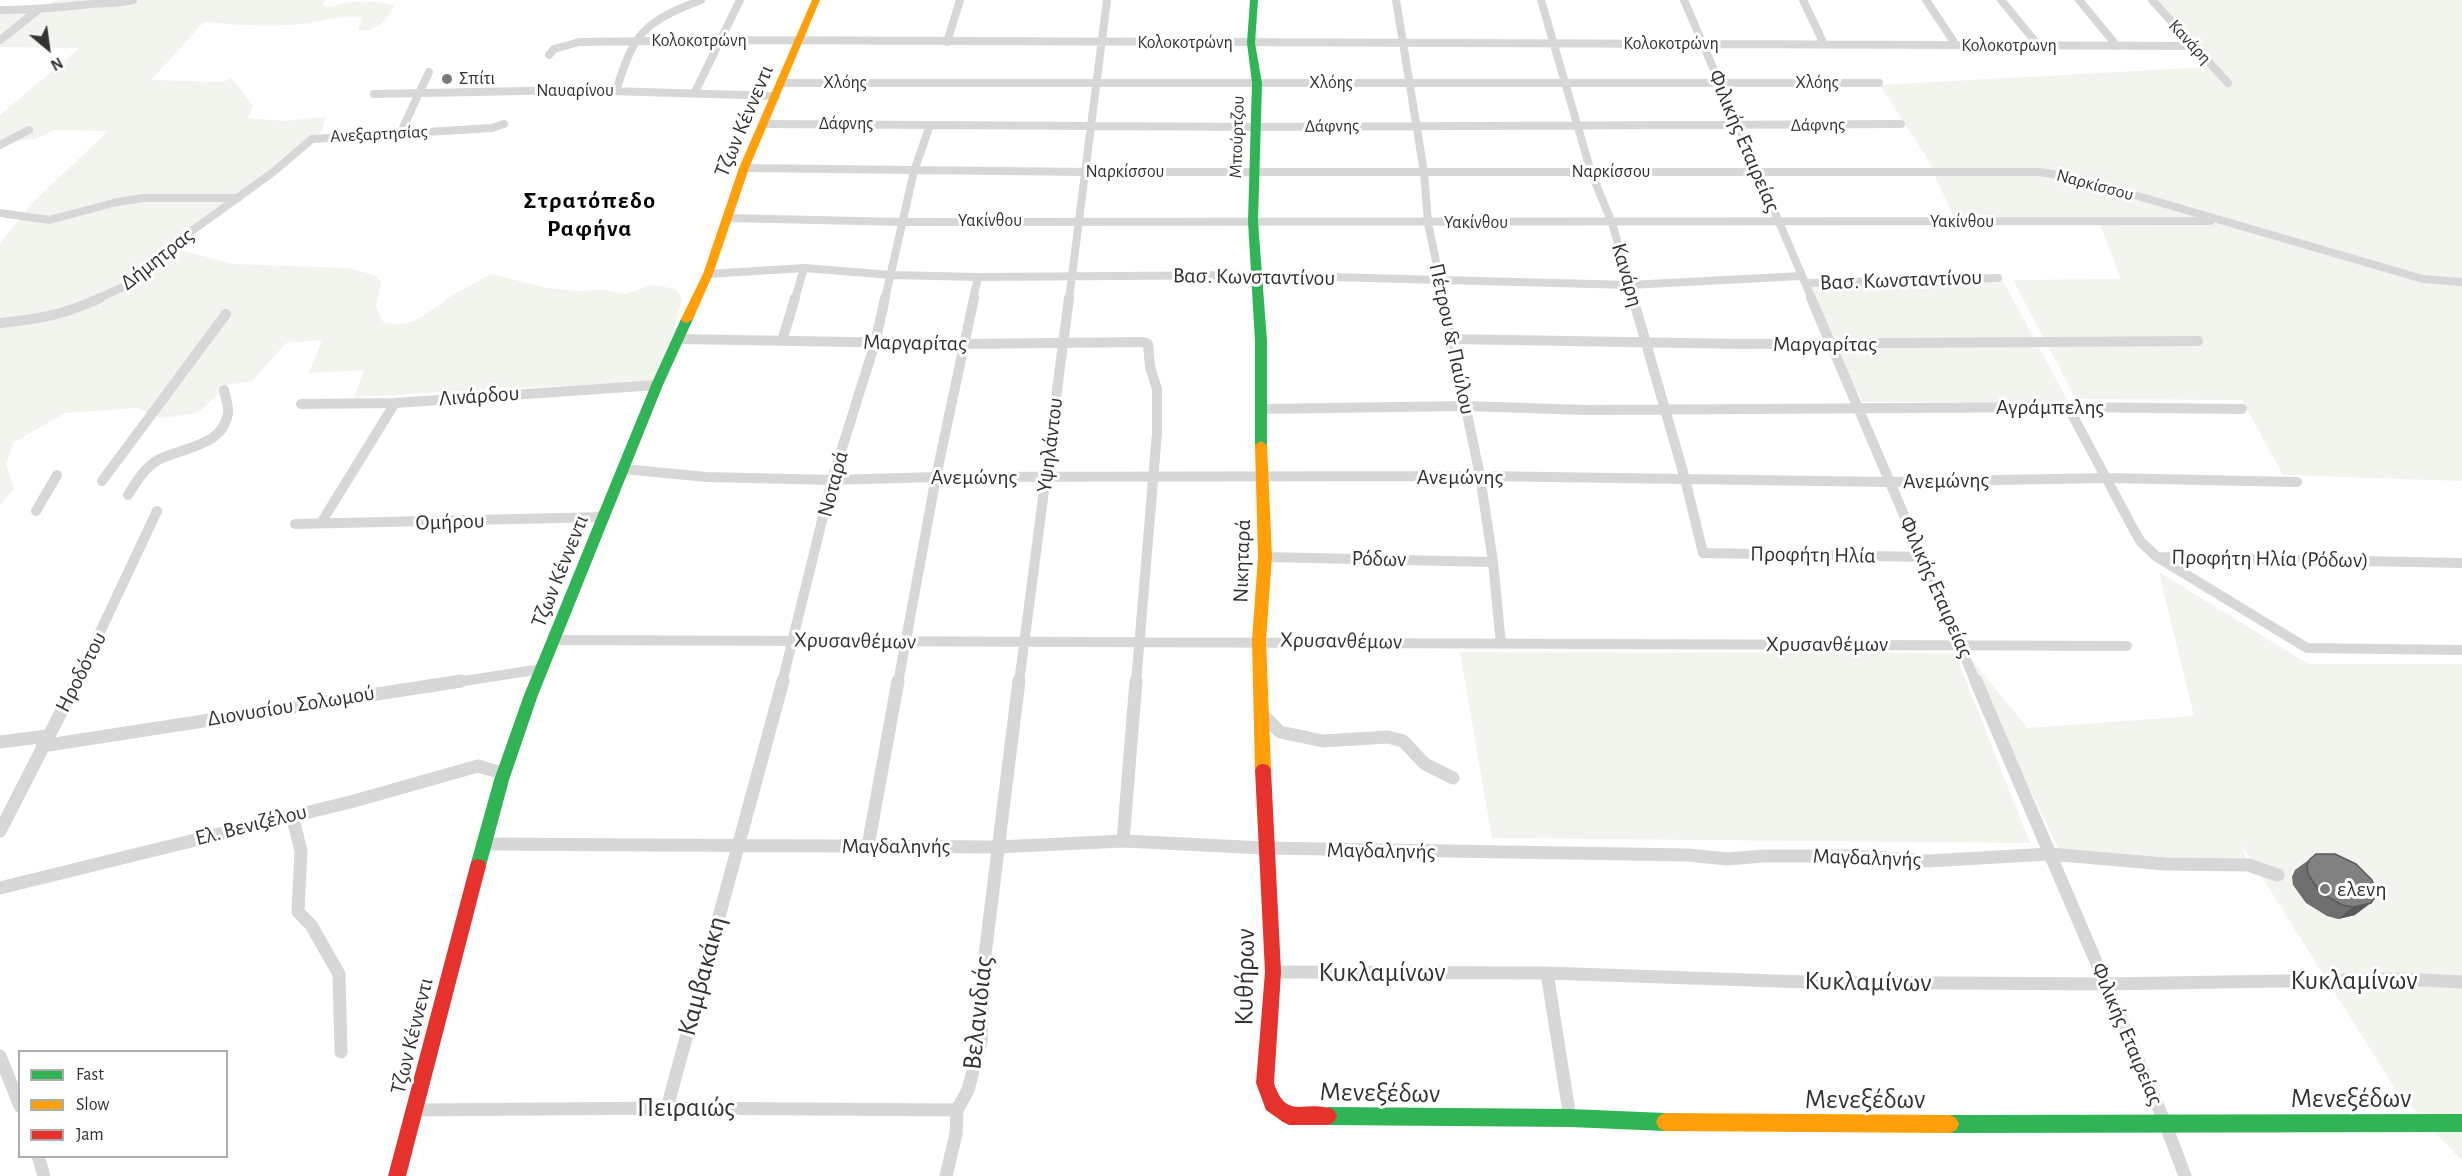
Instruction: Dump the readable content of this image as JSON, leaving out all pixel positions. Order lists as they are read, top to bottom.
{
  "streets": {
    "street": [
      "Κολοκοτρώνη",
      "Κανάρη",
      "Κολοκοτρωνη",
      "Χλόης",
      "Ναυαρίνου",
      "Τζων Κέννεντι",
      "Δάφνης",
      "Ανεξαρτησίας",
      "Μπούρτζου",
      "Φιλικής Εταιρείας",
      "Ναρκίσσου",
      "Υακίνθου",
      "Δήμητρας",
      "Βασ. Κωνσταντίνου",
      "Πέτρου & Παύλου",
      "Μαργαρίτας",
      "Λινάρδου",
      "Αγράμπελης",
      "Υψηλάντου",
      "Ανεμώνης",
      "Νοταρά",
      "Ομήρου",
      "Προφήτη Ηλία",
      "Ρόδων",
      "Προφήτη Ηλία (Ρόδων)",
      "Νικηταρά",
      "Χρυσανθέμων",
      "Ηροδότου",
      "Διονυσίου Σολωμού",
      "Ελ. Βενιζέλου",
      "Μαγδαληνής",
      "Κυκλαμίνων",
      "Καμβακάκη",
      "Κυθήρων",
      "Βελανιδιάς",
      "Μενεξέδων",
      "Πειραιώς"
    ]
  },
  "crossings": [
    ["Κολοκοτρώνη", "Κανάρη"],
    ["Κολοκοτρώνη", "Κολοκοτρωνη"],
    ["Κολοκοτρώνη", "Τζων Κέννεντι"],
    ["Κολοκοτρώνη", "Μπούρτζου"],
    ["Κολοκοτρώνη", "Φιλικής Εταιρείας"],
    ["Κολοκοτρώνη", "Πέτρου & Παύλου"],
    ["Κολοκοτρώνη", "Υψηλάντου"],
    ["Κανάρη", "Κολοκοτρωνη"],
    ["Κανάρη", "Χλόης"],
    ["Κανάρη", "Δάφνης"],
    ["Κανάρη", "Ναρκίσσου"],
    ["Κανάρη", "Υακίνθου"],
    ["Κανάρη", "Βασ. Κωνσταντίνου"],
    ["Κανάρη", "Μαργαρίτας"],
    ["Κανάρη", "Αγράμπελης"],
    ["Κανάρη", "Ανεμώνης"],
    ["Κανάρη", "Προφήτη Ηλία"],
    ["Χλόης", "Τζων Κέννεντι"],
    ["Χλόης", "Μπούρτζου"],
    ["Χλόης", "Φιλικής Εταιρείας"],
    ["Χλόης", "Πέτρου & Παύλου"],
    ["Χλόης", "Υψηλάντου"],
    ["Ναυαρίνου", "Τζων Κέννεντι"],
    ["Τζων Κέννεντι", "Δάφνης"],
    ["Τζων Κέννεντι", "Ναρκίσσου"],
    ["Τζων Κέννεντι", "Υακίνθου"],
    ["Τζων Κέννεντι", "Βασ. Κωνσταντίνου"],
    ["Τζων Κέννεντι", "Μαργαρίτας"],
    ["Τζων Κέννεντι", "Λινάρδου"],
    ["Τζων Κέννεντι", "Ανεμώνης"],
    ["Τζων Κέννεντι", "Ομήρου"],
    ["Τζων Κέννεντι", "Χρυσανθέμων"],
    ["Τζων Κέννεντι", "Διονυσίου Σολωμού"],
    ["Τζων Κέννεντι", "Ελ. Βενιζέλου"],
    ["Τζων Κέννεντι", "Μαγδαληνής"],
    ["Τζων Κέννεντι", "Πειραιώς"],
    ["Δάφνης", "Μπούρτζου"],
    ["Δάφνης", "Φιλικής Εταιρείας"],
    ["Δάφνης", "Πέτρου & Παύλου"],
    ["Δάφνης", "Υψηλάντου"],
    ["Δάφνης", "Νοταρά"],
    ["Ανεξαρτησίας", "Δήμητρας"],
    ["Μπούρτζου", "Ναρκίσσου"],
    ["Μπούρτζου", "Υακίνθου"],
    ["Μπούρτζου", "Βασ. Κωνσταντίνου"],
    ["Μπούρτζου", "Νικηταρά"],
    ["Φιλικής Εταιρείας", "Ναρκίσσου"],
    ["Φιλικής Εταιρείας", "Υακίνθου"],
    ["Φιλικής Εταιρείας", "Βασ. Κωνσταντίνου"],
    ["Φιλικής Εταιρείας", "Μαργαρίτας"],
    ["Φιλικής Εταιρείας", "Αγράμπελης"],
    ["Φιλικής Εταιρείας", "Ανεμώνης"],
    ["Φιλικής Εταιρείας", "Προφήτη Ηλία"],
    ["Φιλικής Εταιρείας", "Χρυσανθέμων"],
    ["Φιλικής Εταιρείας", "Μαγδαληνής"],
    ["Φιλικής Εταιρείας", "Κυκλαμίνων"],
    ["Φιλικής Εταιρείας", "Μενεξέδων"],
    ["Ναρκίσσου", "Υακίνθου"],
    ["Ναρκίσσου", "Πέτρου & Παύλου"],
    ["Ναρκίσσου", "Υψηλάντου"],
    ["Ναρκίσσου", "Νοταρά"],
    ["Υακίνθου", "Πέτρου & Παύλου"],
    ["Υακίνθου", "Υψηλάντου"],
    ["Υακίνθου", "Νοταρά"],
    ["Βασ. Κωνσταντίνου", "Πέτρου & Παύλου"],
    ["Βασ. Κωνσταντίνου", "Υψηλάντου"],
    ["Βασ. Κωνσταντίνου", "Νοταρά"],
    ["Βασ. Κωνσταντίνου", "Νικηταρά"],
    ["Πέτρου & Παύλου", "Μαργαρίτας"],
    ["Πέτρου & Παύλου", "Αγράμπελης"],
    ["Πέτρου & Παύλου", "Ανεμώνης"],
    ["Πέτρου & Παύλου", "Ρόδων"],
    ["Πέτρου & Παύλου", "Χρυσανθέμων"],
    ["Μαργαρίτας", "Υψηλάντου"],
    ["Μαργαρίτας", "Ανεμώνης"],
    ["Μαργαρίτας", "Νοταρά"],
    ["Αγράμπελης", "Νικηταρά"],
    ["Υψηλάντου", "Ανεμώνης"],
    ["Υψηλάντου", "Χρυσανθέμων"],
    ["Υψηλάντου", "Μαγδαληνής"],
    ["Υψηλάντου", "Βελανιδιάς"],
    ["Ανεμώνης", "Νοταρά"],
    ["Ανεμώνης", "Νικηταρά"],
    ["Νοταρά", "Χρυσανθέμων"],
    ["Νοταρά", "Μαγδαληνής"],
    ["Νοταρά", "Καμβακάκη"],
    ["Ρόδων", "Νικηταρά"],
    ["Νικηταρά", "Χρυσανθέμων"],
    ["Νικηταρά", "Μαγδαληνής"],
    ["Νικηταρά", "Κυθήρων"],
    ["Ηροδότου", "Διονυσίου Σολωμού"],
    ["Μαγδαληνής", "Καμβακάκη"],
    ["Μαγδαληνής", "Κυθήρων"],
    ["Μαγδαληνής", "Βελανιδιάς"],
    ["Κυκλαμίνων", "Κυθήρων"],
    ["Καμβακάκη", "Πειραιώς"],
    ["Κυθήρων", "Μενεξέδων"],
    ["Βελανιδιάς", "Πειραιώς"]
  ],
  "districts": ["Στρατόπεδο Ραφήνα"],
  "places": ["Σπίτι", "ελενη"],
  "legend": ["Fast", "Slow", "Jam"],
  "north": "bottom right"
}
